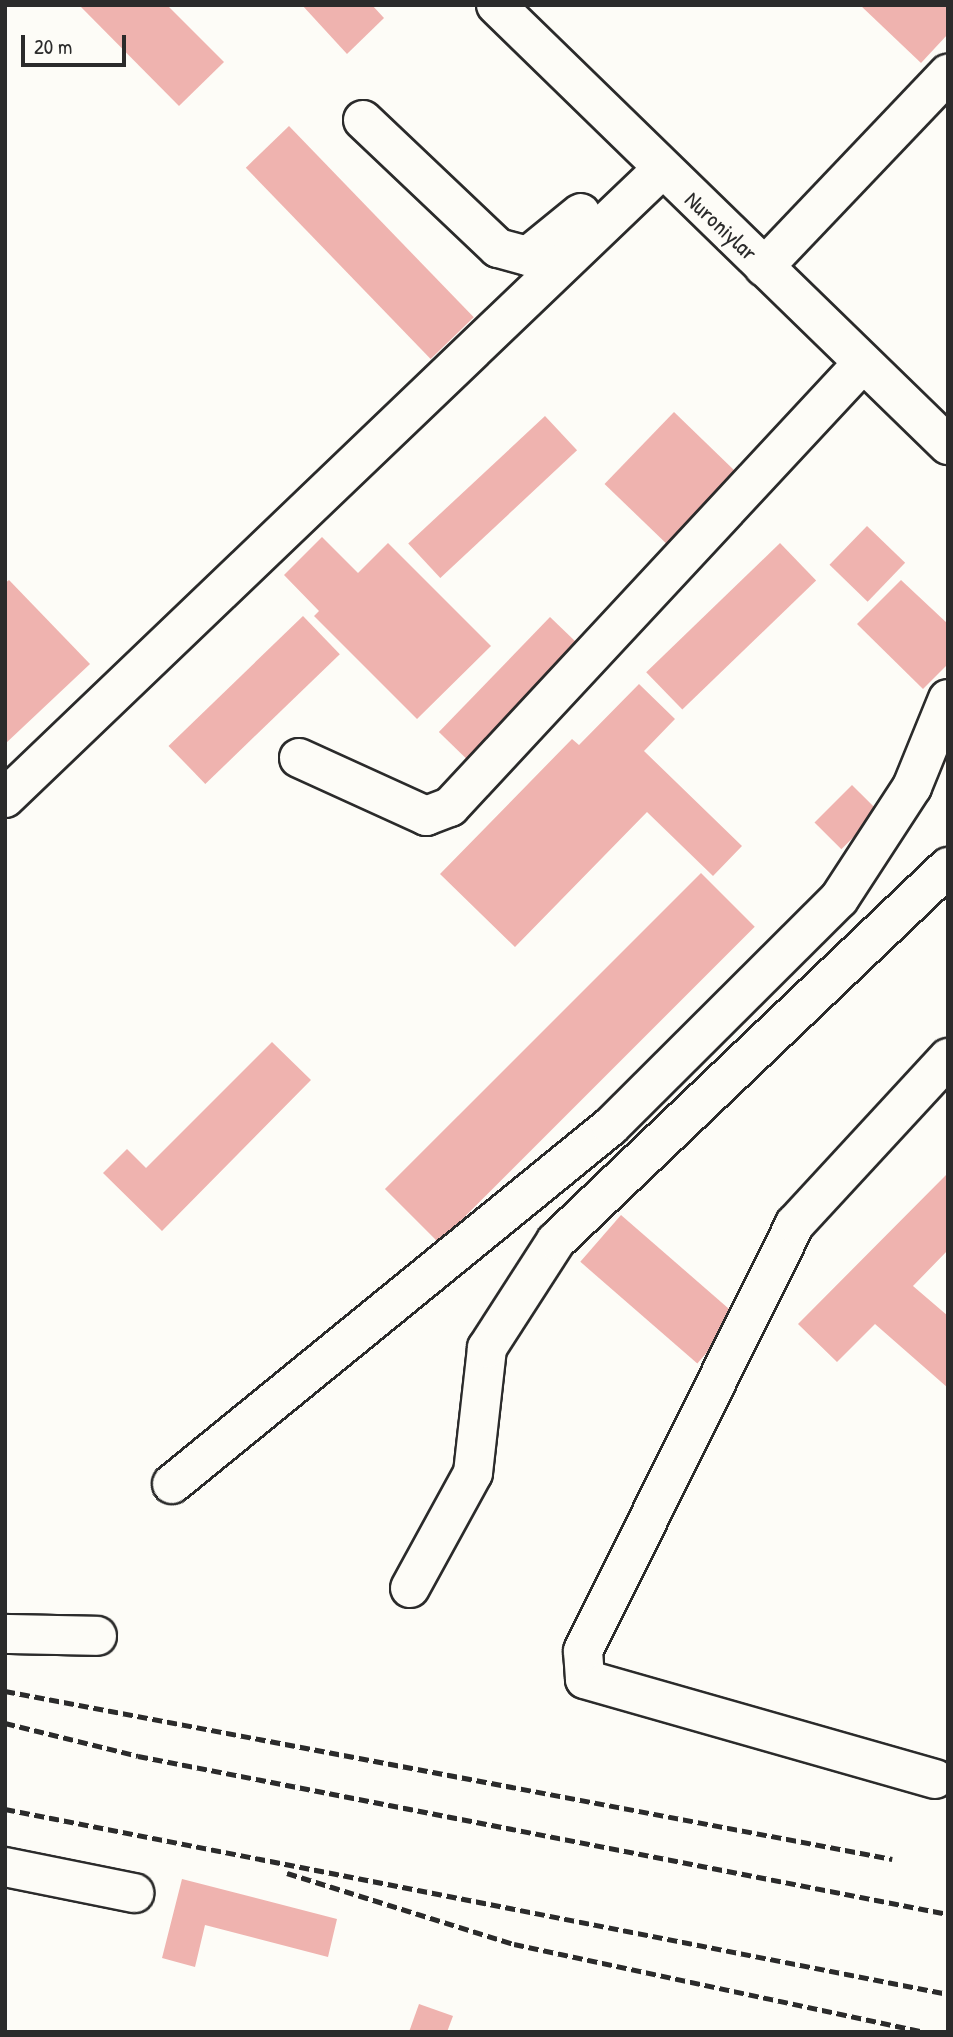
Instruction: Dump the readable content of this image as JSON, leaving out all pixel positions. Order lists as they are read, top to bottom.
{
  "streets": {
    "main road": ["Nuroniylar"]
  },
  "scale_bar": "20 m"
}
